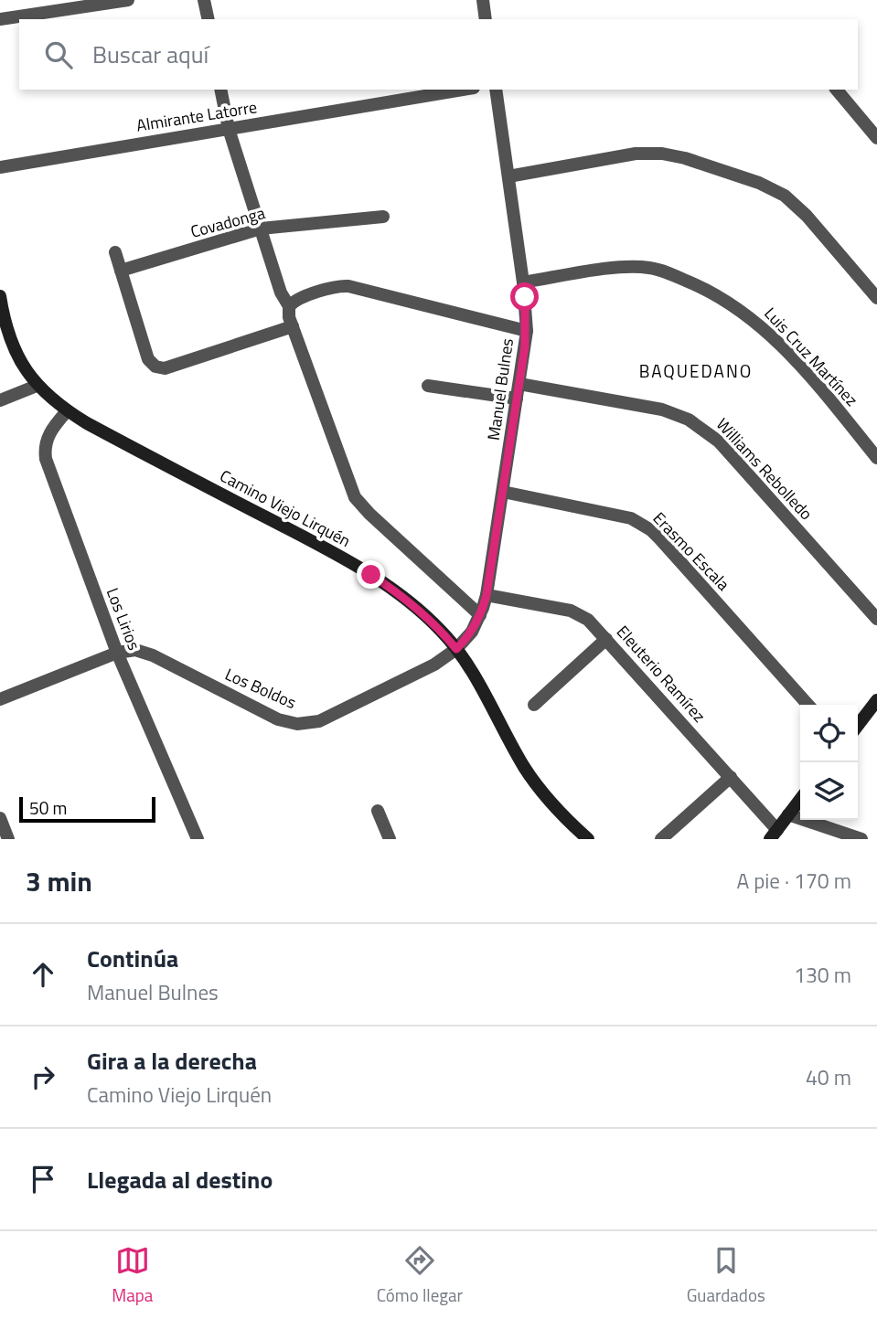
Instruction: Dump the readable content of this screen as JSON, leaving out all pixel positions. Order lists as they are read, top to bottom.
{
  "streets": {
    "street": [
      "Almirante Latorre",
      "Covadonga",
      "Luis Cruz Martínez",
      "Manuel Bulnes",
      "Williams Rebolledo",
      "Camino Viejo Lirquén",
      "Erasmo Escala",
      "Los Lirios",
      "Eleuterio Ramírez",
      "Los Boldos"
    ]
  },
  "crossings": [
    ["Luis Cruz Martínez", "Manuel Bulnes"],
    ["Manuel Bulnes", "Williams Rebolledo"],
    ["Manuel Bulnes", "Camino Viejo Lirquén"],
    ["Manuel Bulnes", "Erasmo Escala"],
    ["Manuel Bulnes", "Eleuterio Ramírez"],
    ["Manuel Bulnes", "Los Boldos"],
    ["Camino Viejo Lirquén", "Los Lirios"],
    ["Camino Viejo Lirquén", "Los Boldos"],
    ["Los Lirios", "Los Boldos"]
  ],
  "districts": ["BAQUEDANO"],
  "scale_bar": "50 m",
  "page": {
    "search": "Buscar aquí",
    "scale": "50 m",
    "heading": ["3 min", "A pie · 170 m"],
    "list": [
      ["Continúa", "Manuel Bulnes", "130 m"],
      ["Gira a la derecha", "Camino Viejo Lirquén", "40 m"],
      "Llegada al destino"
    ],
    "nav": ["Mapa", "Cómo llegar", "Guardados"]
  }
}
